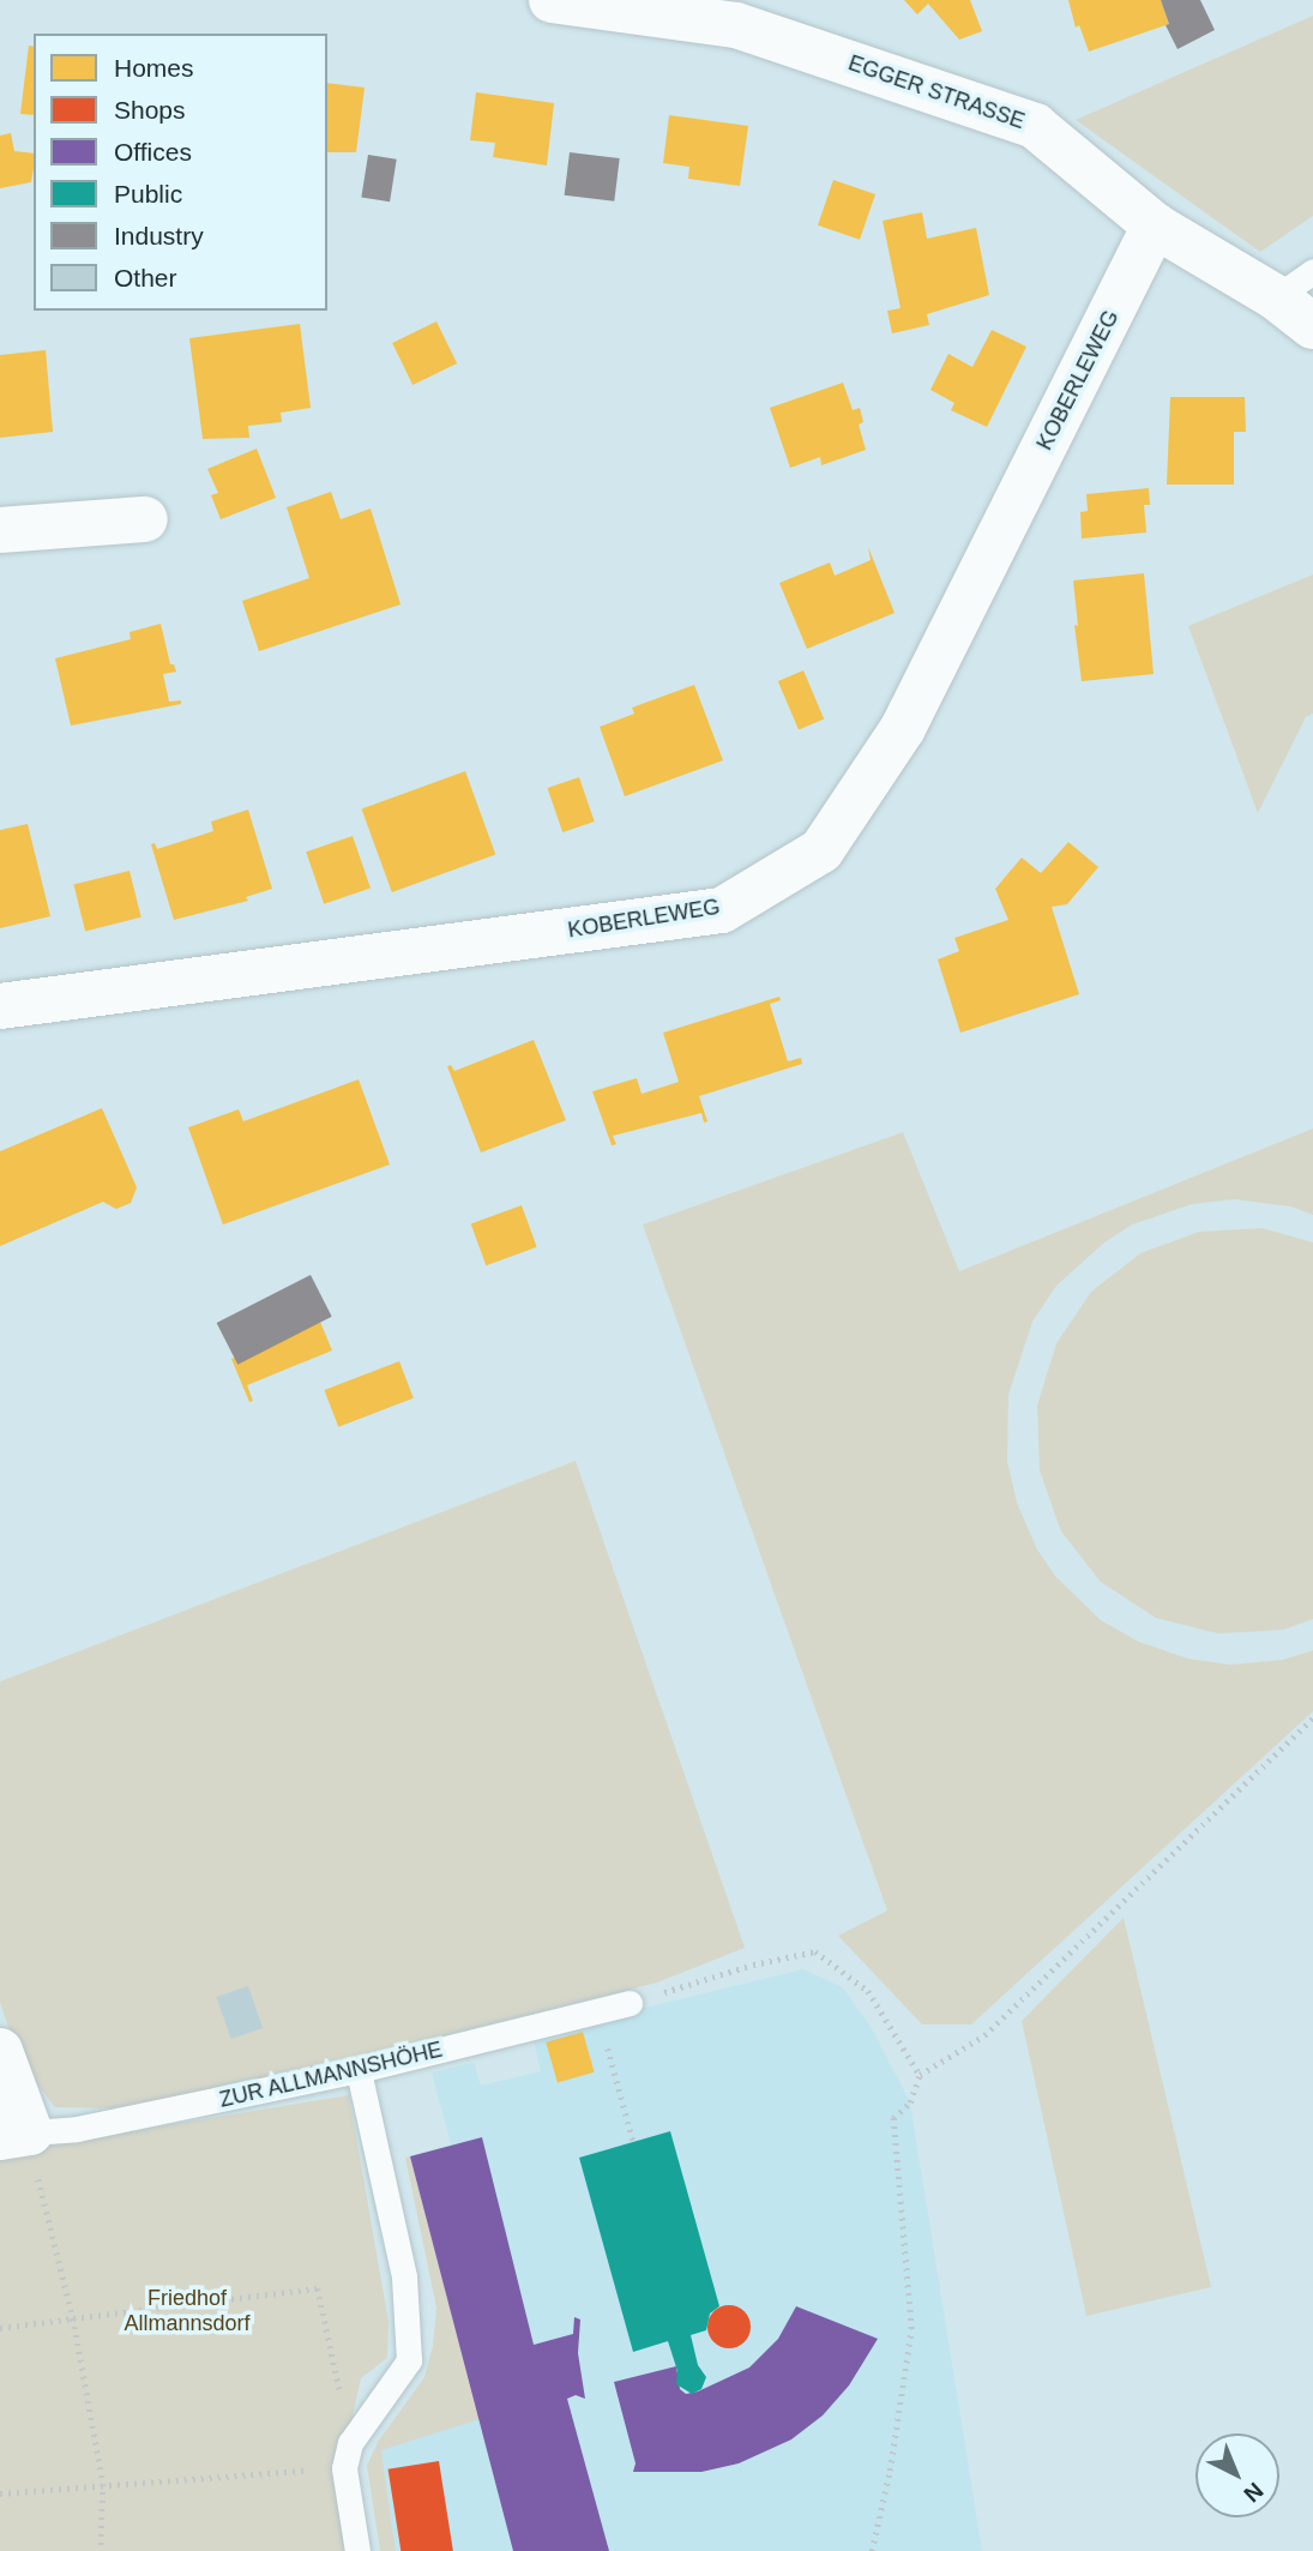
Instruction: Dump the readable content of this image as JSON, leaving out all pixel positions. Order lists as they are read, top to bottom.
{
  "streets": {
    "street": ["EGGER STRASSE", "KOBERLEWEG"],
    "lane": ["ZUR ALLMANNSHÖHE"]
  },
  "crossings": [
    ["EGGER STRASSE", "KOBERLEWEG"]
  ],
  "parks": ["Friedhof Allmannsdorf"],
  "legend": [
    "Homes",
    "Shops",
    "Offices",
    "Public",
    "Industry",
    "Other"
  ],
  "north": "bottom right"
}
